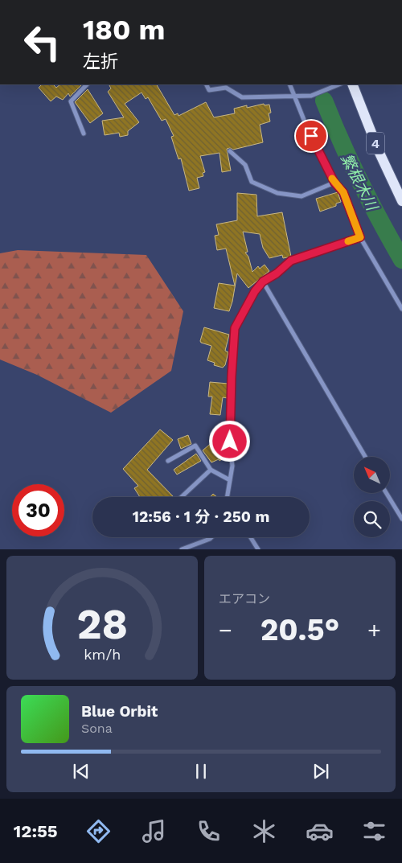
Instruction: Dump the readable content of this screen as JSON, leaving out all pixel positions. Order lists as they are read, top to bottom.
{
  "streets": {
    "main road": ["4"]
  },
  "water": ["繁根木川"],
  "north": "top left",
  "page": {
    "turn": ["180 m", "左折"],
    "limit": "30",
    "trip": "12:56 · 1 分 · 250 m",
    "tile": "エアコン",
    "heat": ["−", "20.5°", "+"],
    "song": ["Blue Orbit", "Sona"],
    "tabs": "12:55",
    "gauge": ["28", "km/h"]
  }
}
